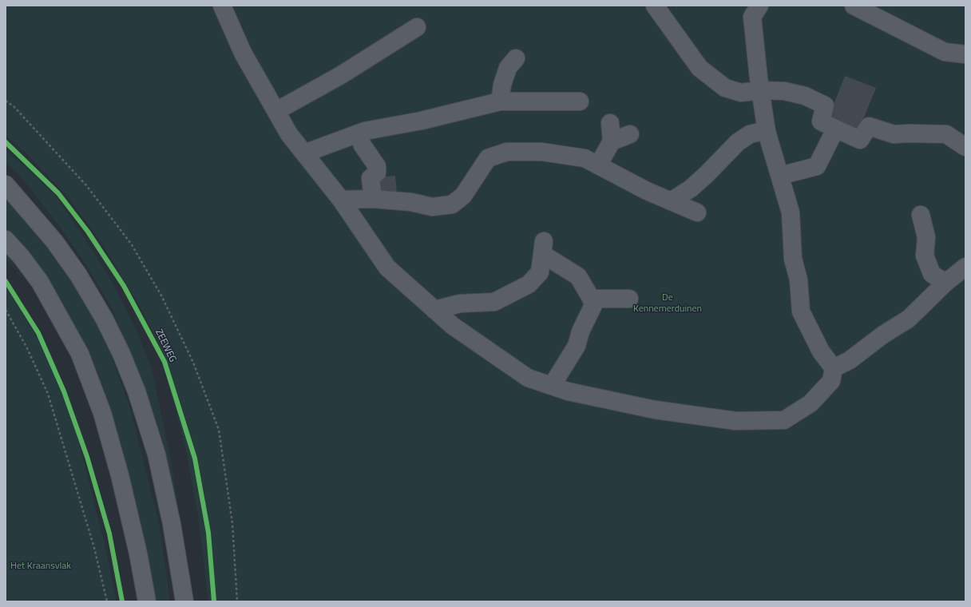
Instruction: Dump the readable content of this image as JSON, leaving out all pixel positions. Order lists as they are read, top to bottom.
{
  "streets": {
    "cycle path": ["ZEEWEG"]
  },
  "parks": ["De Kennemerduinen", "Het Kraansvlak"]
}
